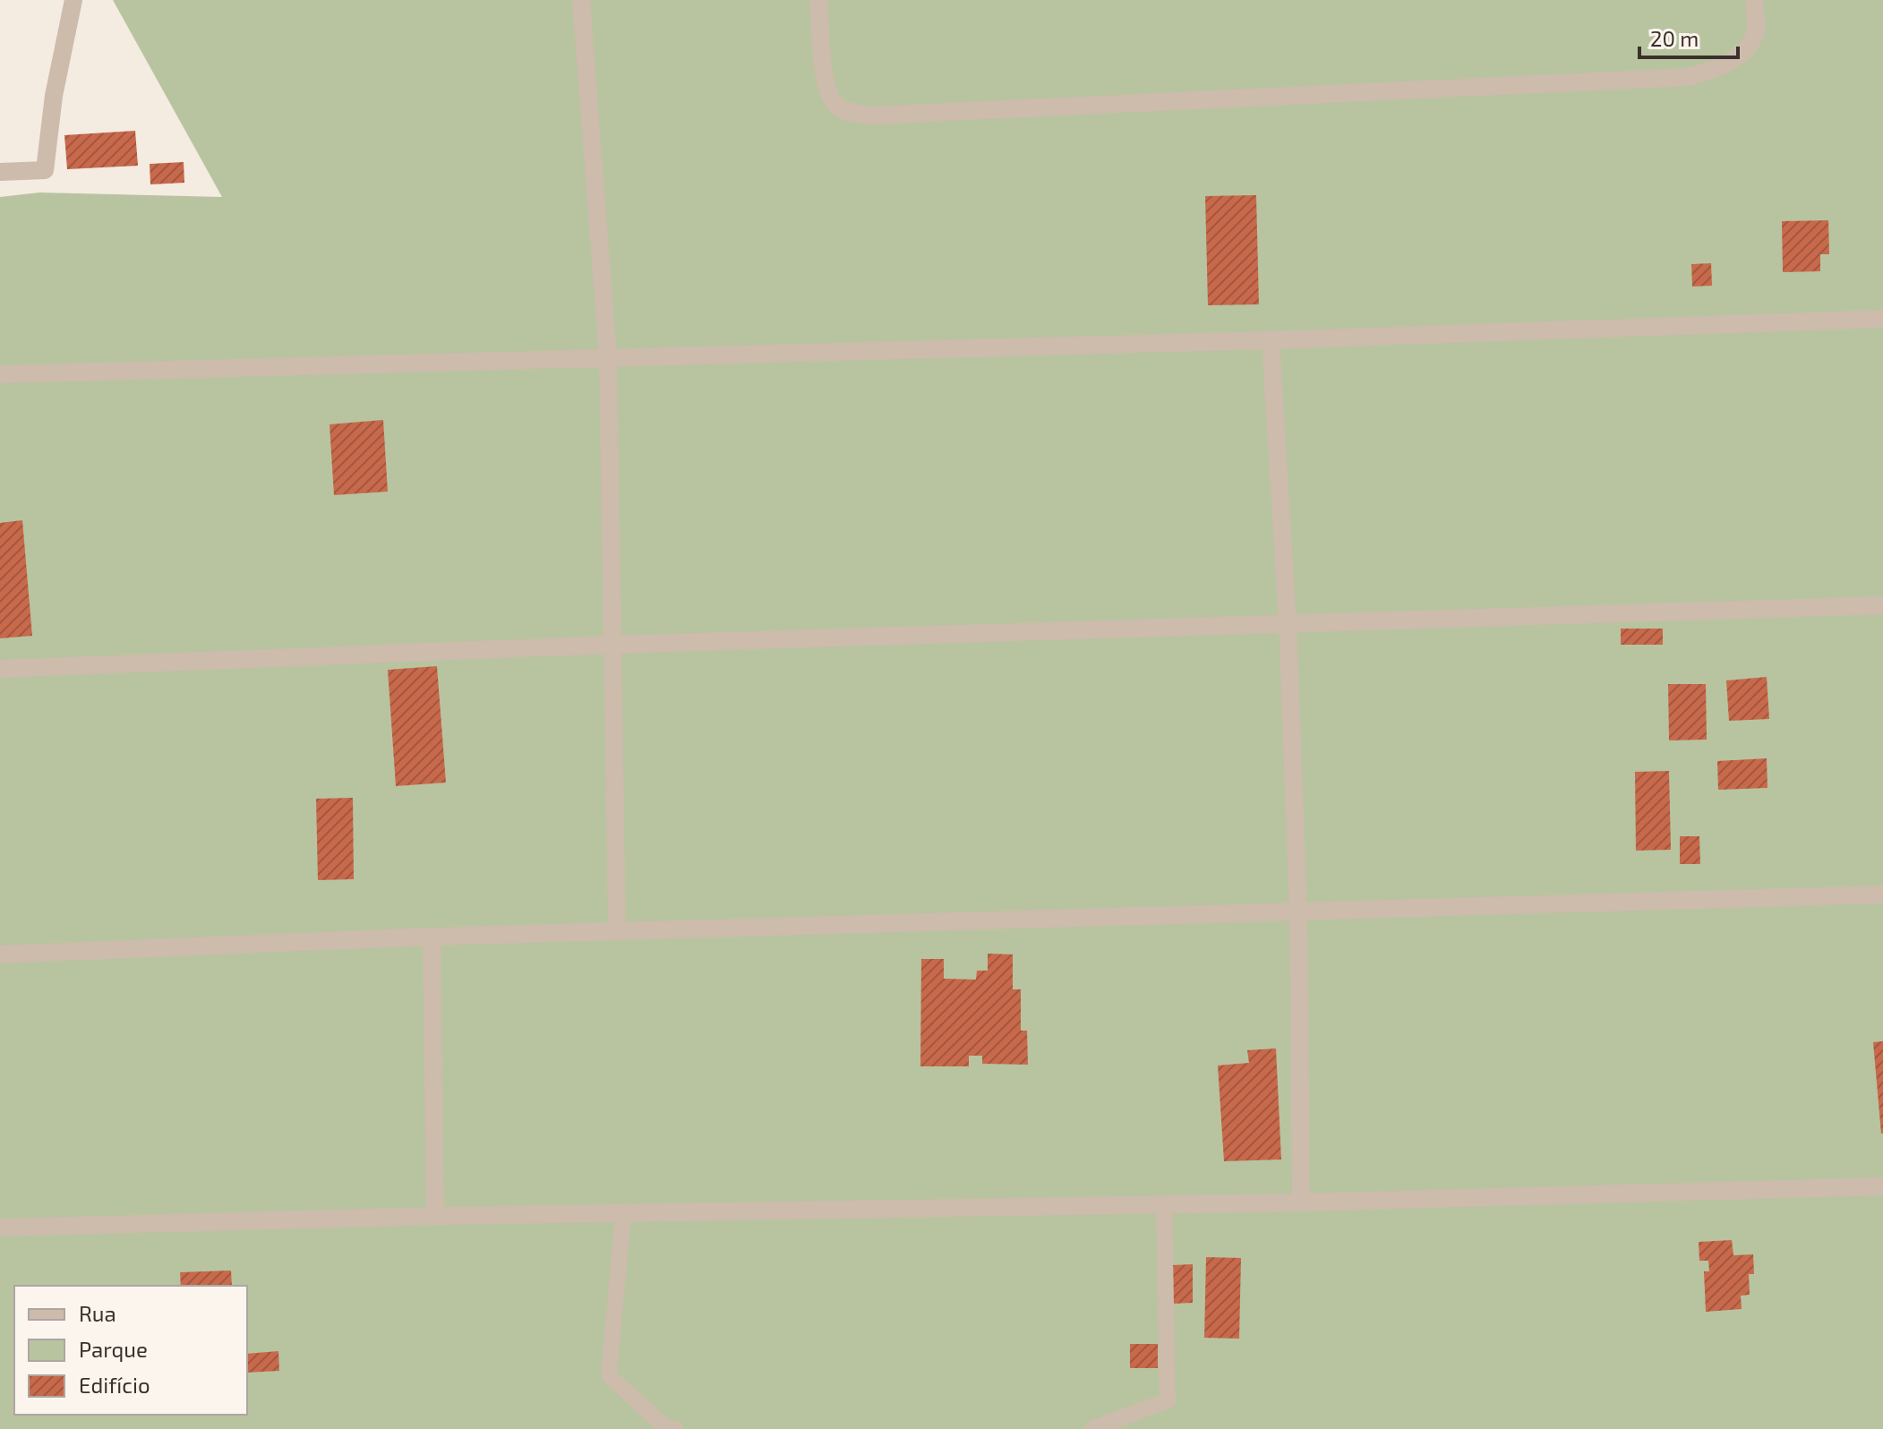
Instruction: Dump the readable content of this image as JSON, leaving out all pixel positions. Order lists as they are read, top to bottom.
{
  "legend": ["Rua", "Parque", "Edifício"],
  "scale_bar": "20 m"
}
